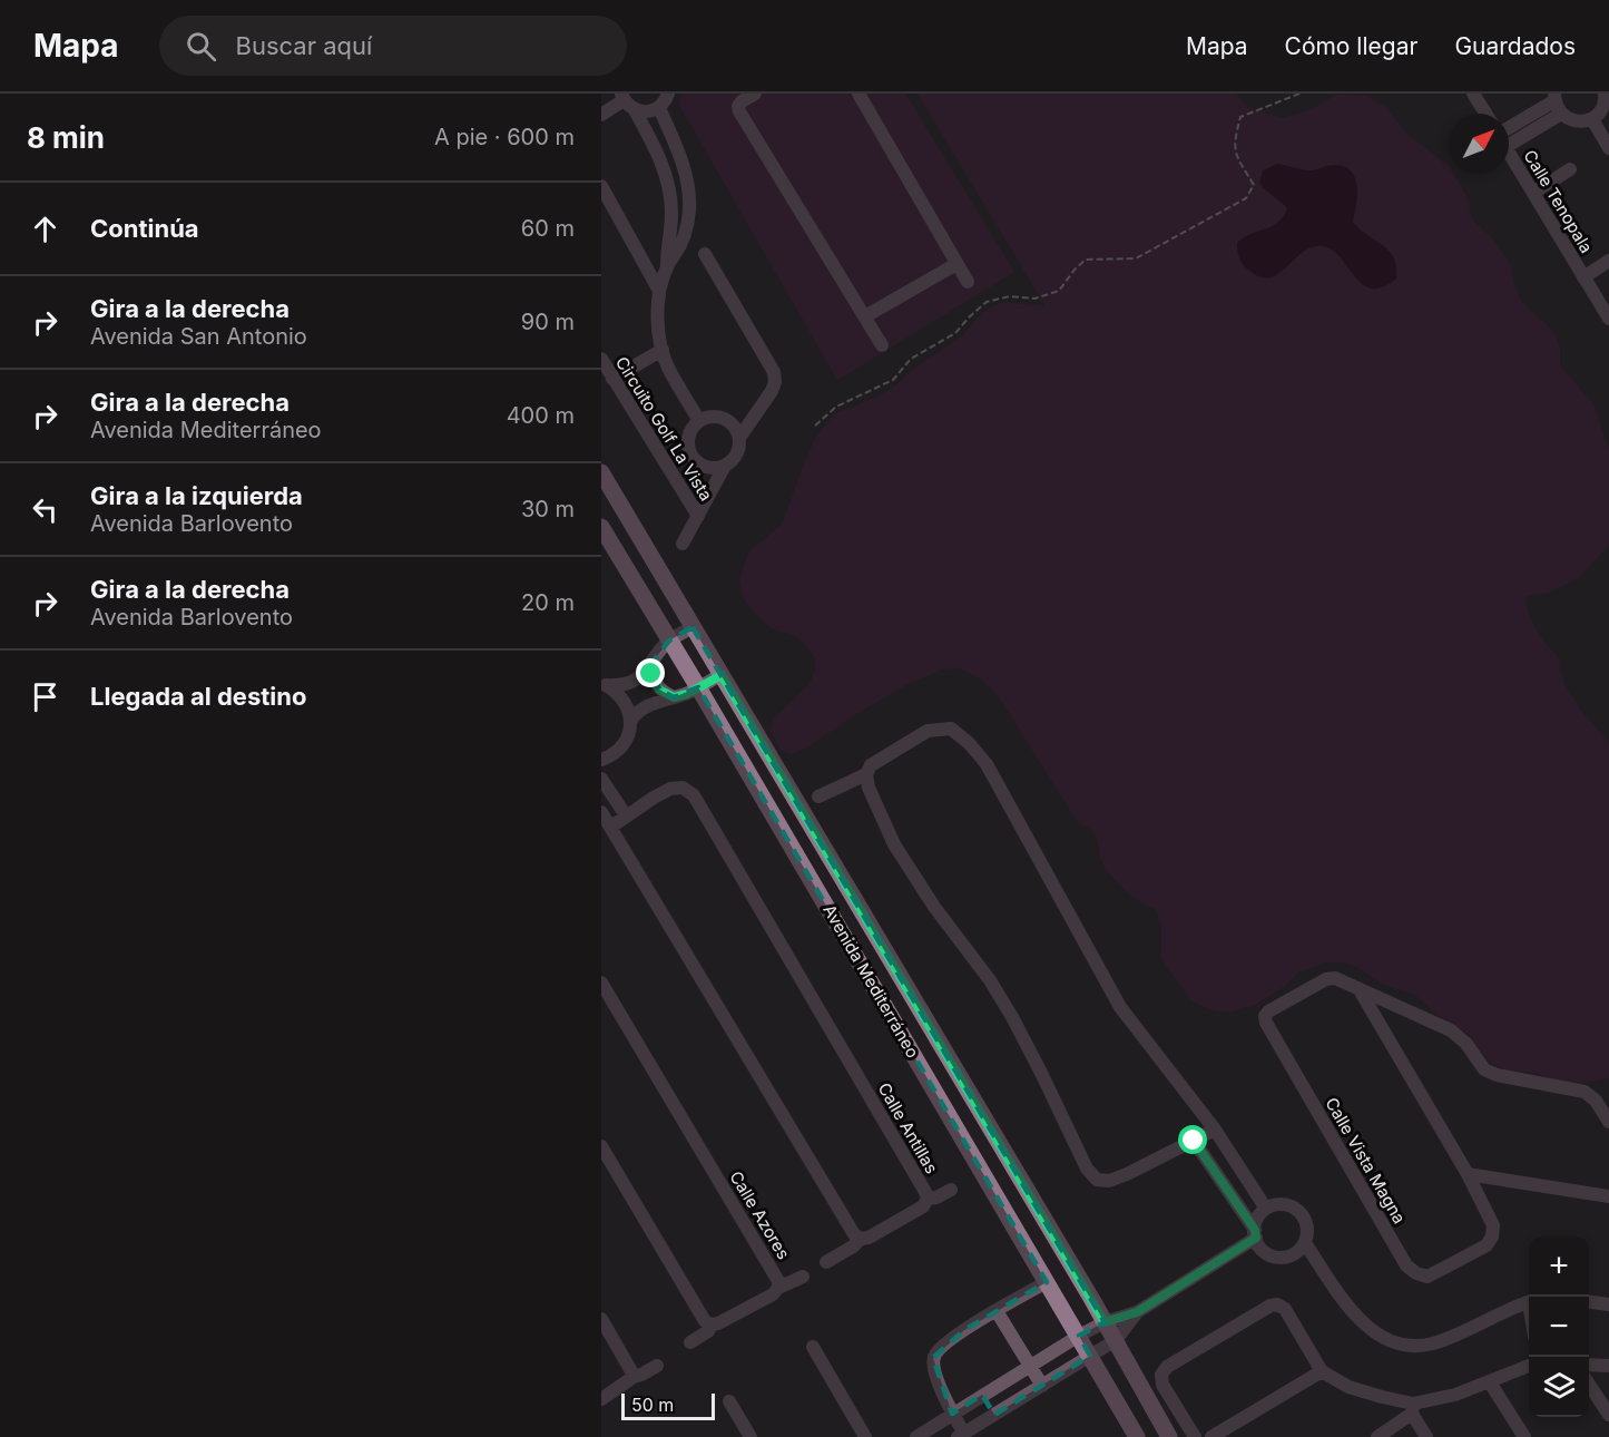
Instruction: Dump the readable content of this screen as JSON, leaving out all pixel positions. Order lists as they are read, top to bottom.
{
  "streets": {
    "street": [
      "Calle Tenopala",
      "Circuito Golf La Vista",
      "Avenida Mediterráneo",
      "Calle Antillas",
      "Calle Vista Magna",
      "Calle Azores"
    ]
  },
  "scale_bar": "50 m",
  "north": "top right",
  "page": {
    "header": "Mapa",
    "search": "Buscar aquí",
    "nav": ["Mapa", "Cómo llegar", "Guardados"],
    "heading": ["8 min", "A pie · 600 m"],
    "list": [
      ["Continúa", "60 m"],
      ["Gira a la derecha", "Avenida San Antonio", "90 m"],
      ["Gira a la derecha", "Avenida Mediterráneo", "400 m"],
      ["Gira a la izquierda", "Avenida Barlovento", "30 m"],
      ["Gira a la derecha", "Avenida Barlovento", "20 m"],
      "Llegada al destino"
    ],
    "map_buttons": ["+", "−"],
    "scale": "50 m"
  }
}
